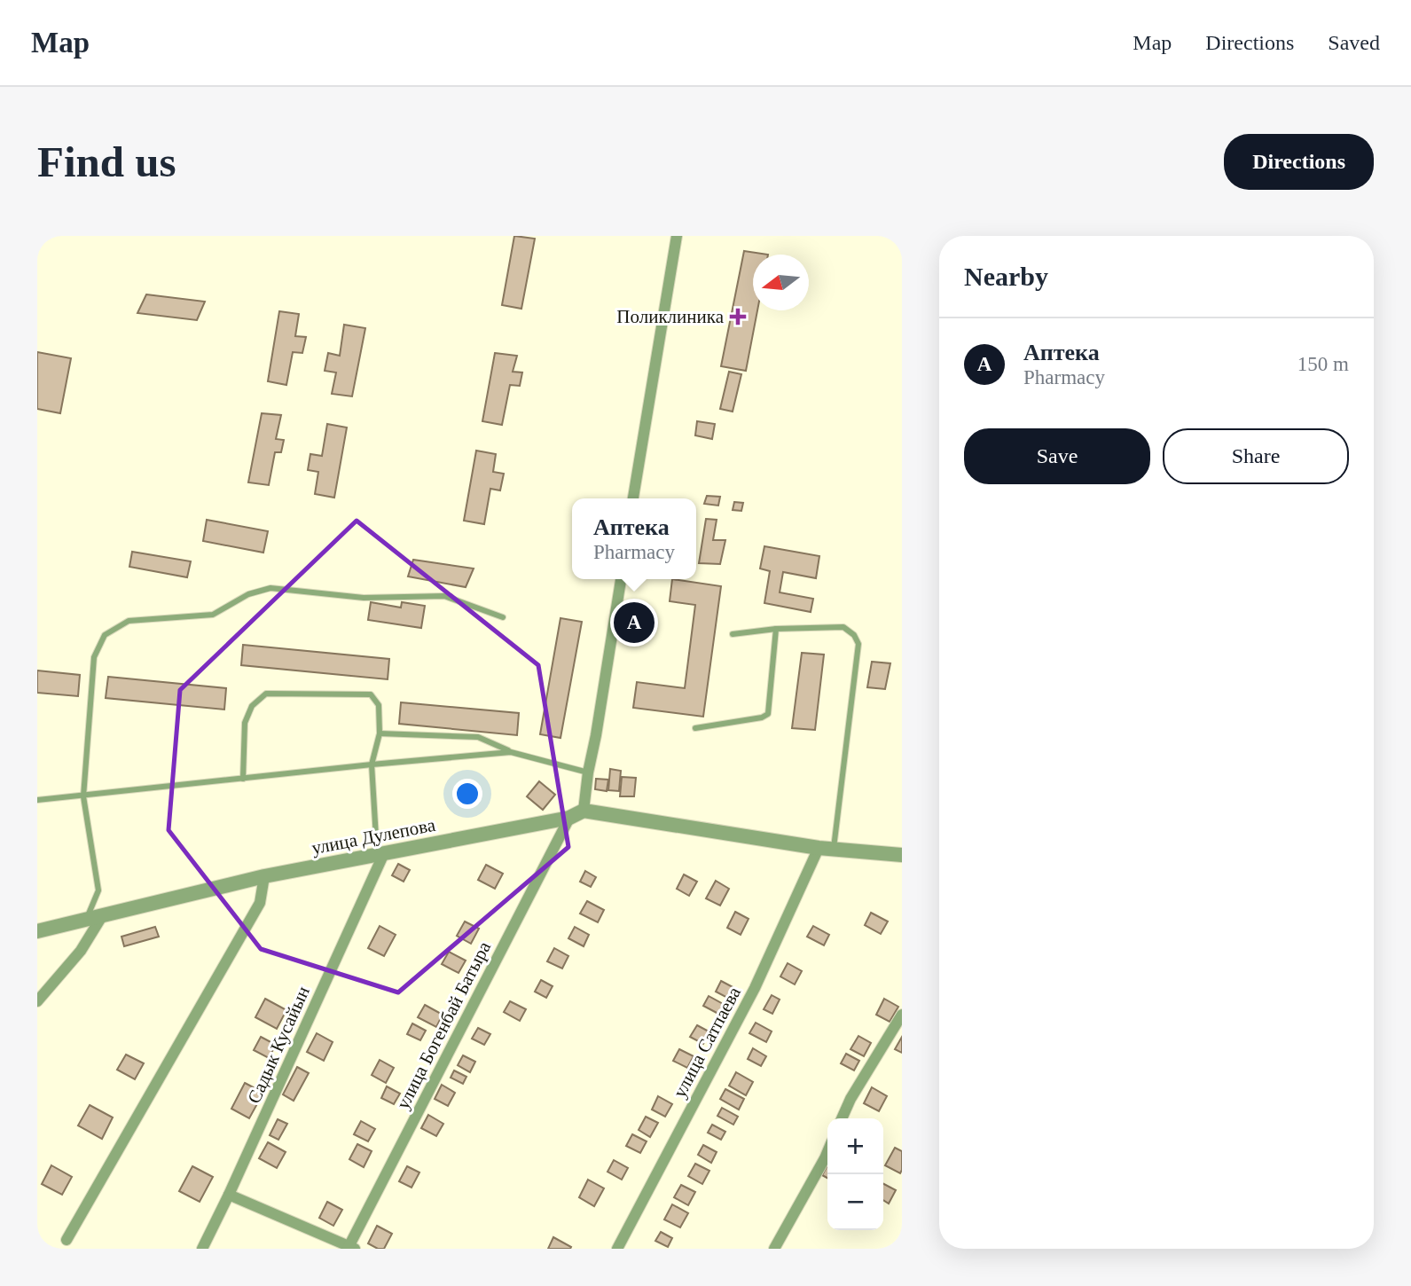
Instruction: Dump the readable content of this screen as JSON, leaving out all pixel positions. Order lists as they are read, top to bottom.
{
  "streets": {
    "street": [
      "улица Дулепова",
      "улица Богенбай Батыра",
      "улица Сатпаева",
      "Садык Кусайын"
    ]
  },
  "crossings": [
    ["улица Дулепова", "улица Богенбай Батыра"],
    ["улица Дулепова", "Садык Кусайын"]
  ],
  "places": {
    "health": ["Поликлиника"]
  },
  "north": "left",
  "page": {
    "header": "Map",
    "nav": ["Map", "Directions", "Saved"],
    "buttons": [
      "Directions",
      ["Save", "Share"]
    ],
    "title": "Find us",
    "heading": "Nearby",
    "list": [
      {
        "mark": "A",
        "name": "Аптека",
        "note": "Pharmacy",
        "value": "150 m"
      }
    ],
    "popup": ["Аптека", "Pharmacy"],
    "pins": "A",
    "map_buttons": ["+", "−"]
  }
}
